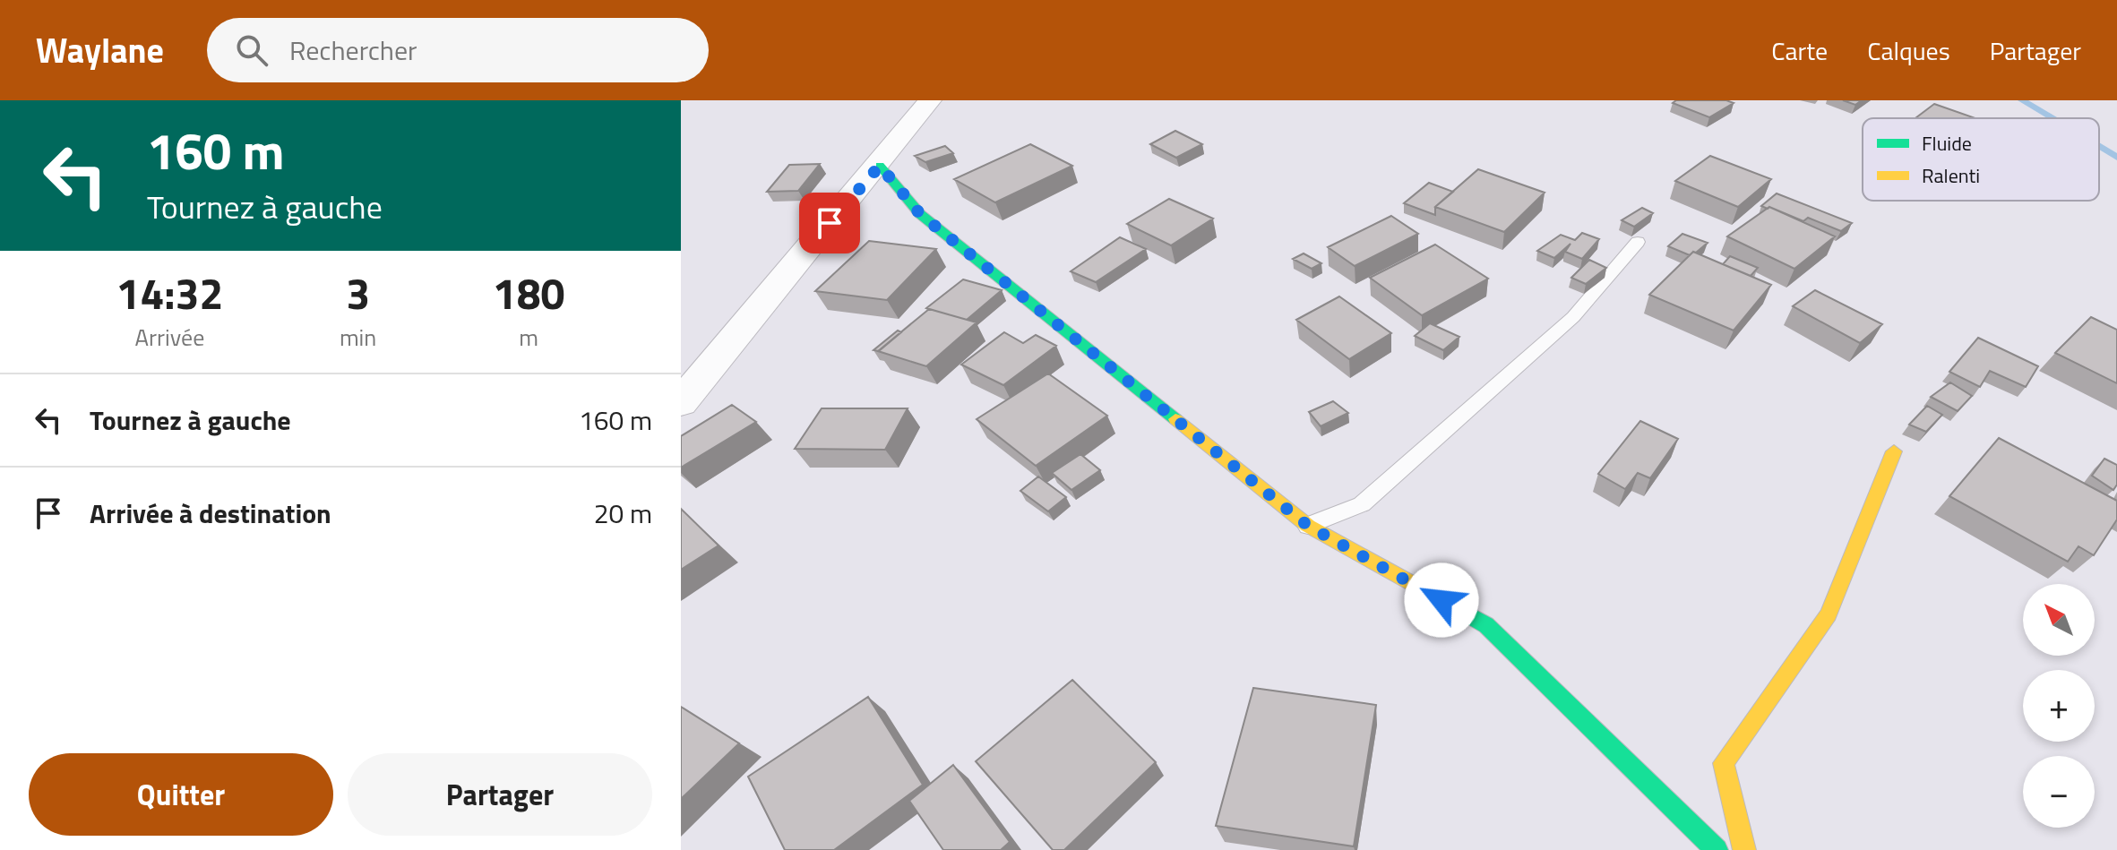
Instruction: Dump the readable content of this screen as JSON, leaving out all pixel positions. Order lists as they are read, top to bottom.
{
  "legend": ["Fluide", "Ralenti"],
  "north": "top left",
  "page": {
    "header": "Waylane",
    "search": "Rechercher",
    "nav": ["Carte", "Calques", "Partager"],
    "turn": ["160 m", "Tournez à gauche"],
    "eta": [
      "14:32",
      "Arrivée",
      "3",
      "min",
      "180",
      "m"
    ],
    "list": [
      {
        "name": "Tournez à gauche",
        "value": "160 m"
      },
      {
        "name": "Arrivée à destination",
        "value": "20 m"
      }
    ],
    "map_buttons": ["+", "−"],
    "buttons": ["Quitter", "Partager"]
  }
}
